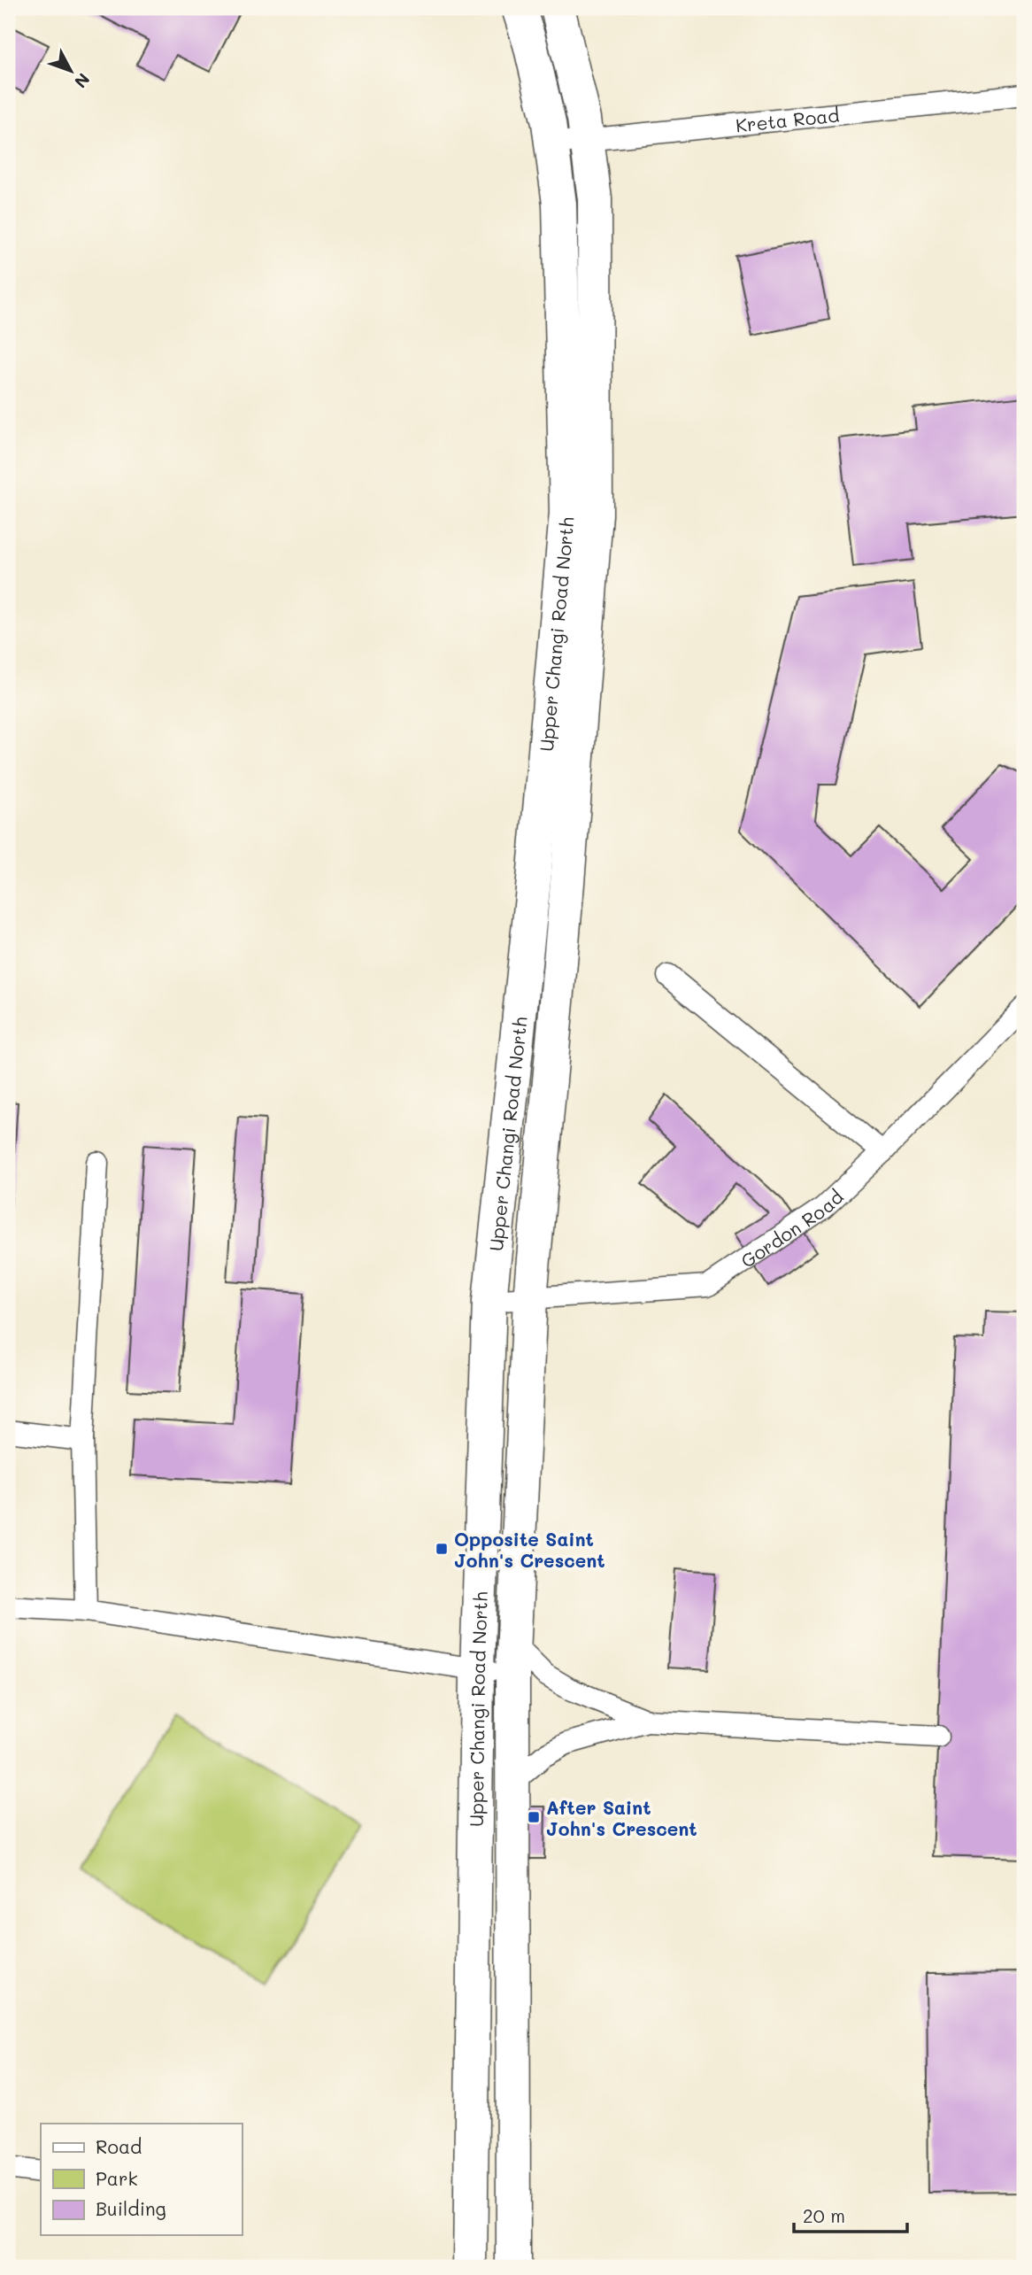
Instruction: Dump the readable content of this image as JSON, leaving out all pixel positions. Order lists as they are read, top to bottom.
{
  "streets": {
    "street": ["Upper Changi Road North"],
    "lane": ["Kreta Road", "Gordon Road"]
  },
  "crossings": [
    ["Kreta Road", "Upper Changi Road North"],
    ["Upper Changi Road North", "Gordon Road"]
  ],
  "places": {
    "transit": ["Opposite Saint John's Crescent", "After Saint John's Crescent"]
  },
  "legend": ["Road", "Park", "Building"],
  "scale_bar": "20 m",
  "north": "bottom right"
}
